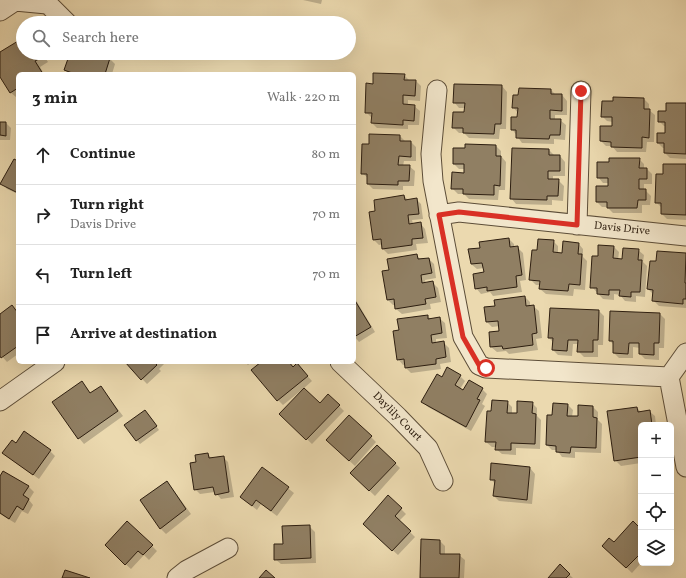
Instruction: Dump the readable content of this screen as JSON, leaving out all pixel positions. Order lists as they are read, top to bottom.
{
  "streets": {
    "street": ["Davis Drive", "Daylily Court"]
  },
  "page": {
    "search": "Search here",
    "heading": ["3 min", "Walk · 220 m"],
    "list": [
      ["Continue", "80 m"],
      ["Turn right", "Davis Drive", "70 m"],
      ["Turn left", "70 m"],
      "Arrive at destination"
    ],
    "map_buttons": ["+", "−"]
  }
}
